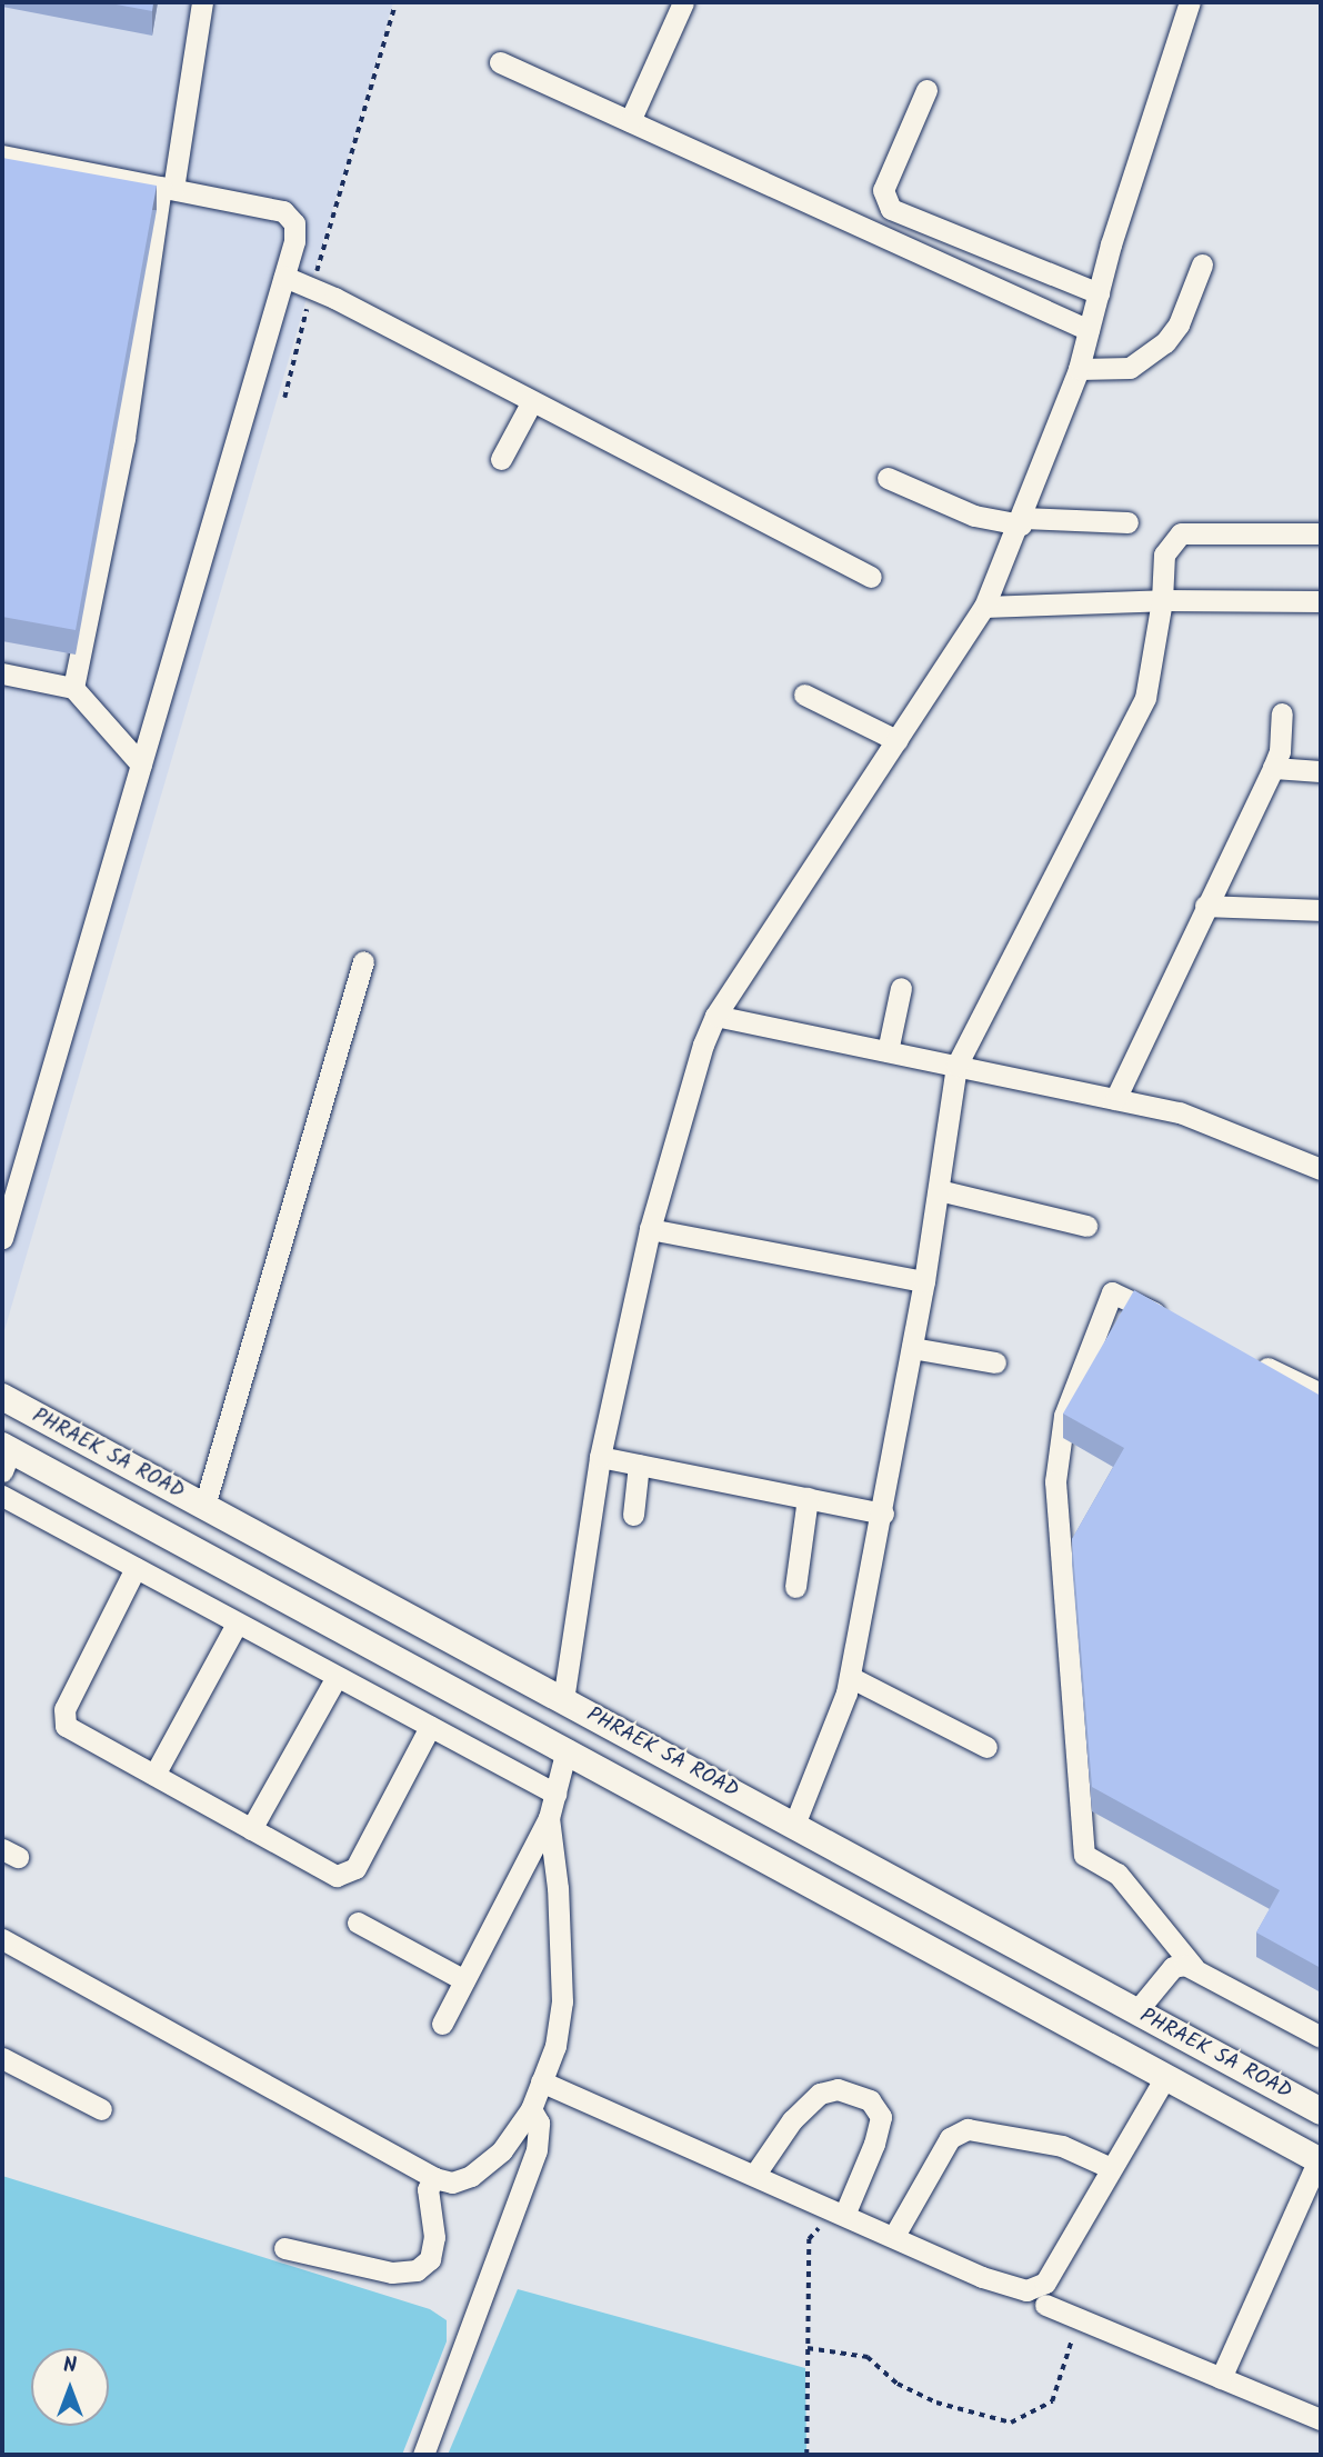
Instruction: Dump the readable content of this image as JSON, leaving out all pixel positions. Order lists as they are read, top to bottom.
{
  "streets": {
    "main road": ["PHRAEK SA ROAD"]
  },
  "north": "top"
}
